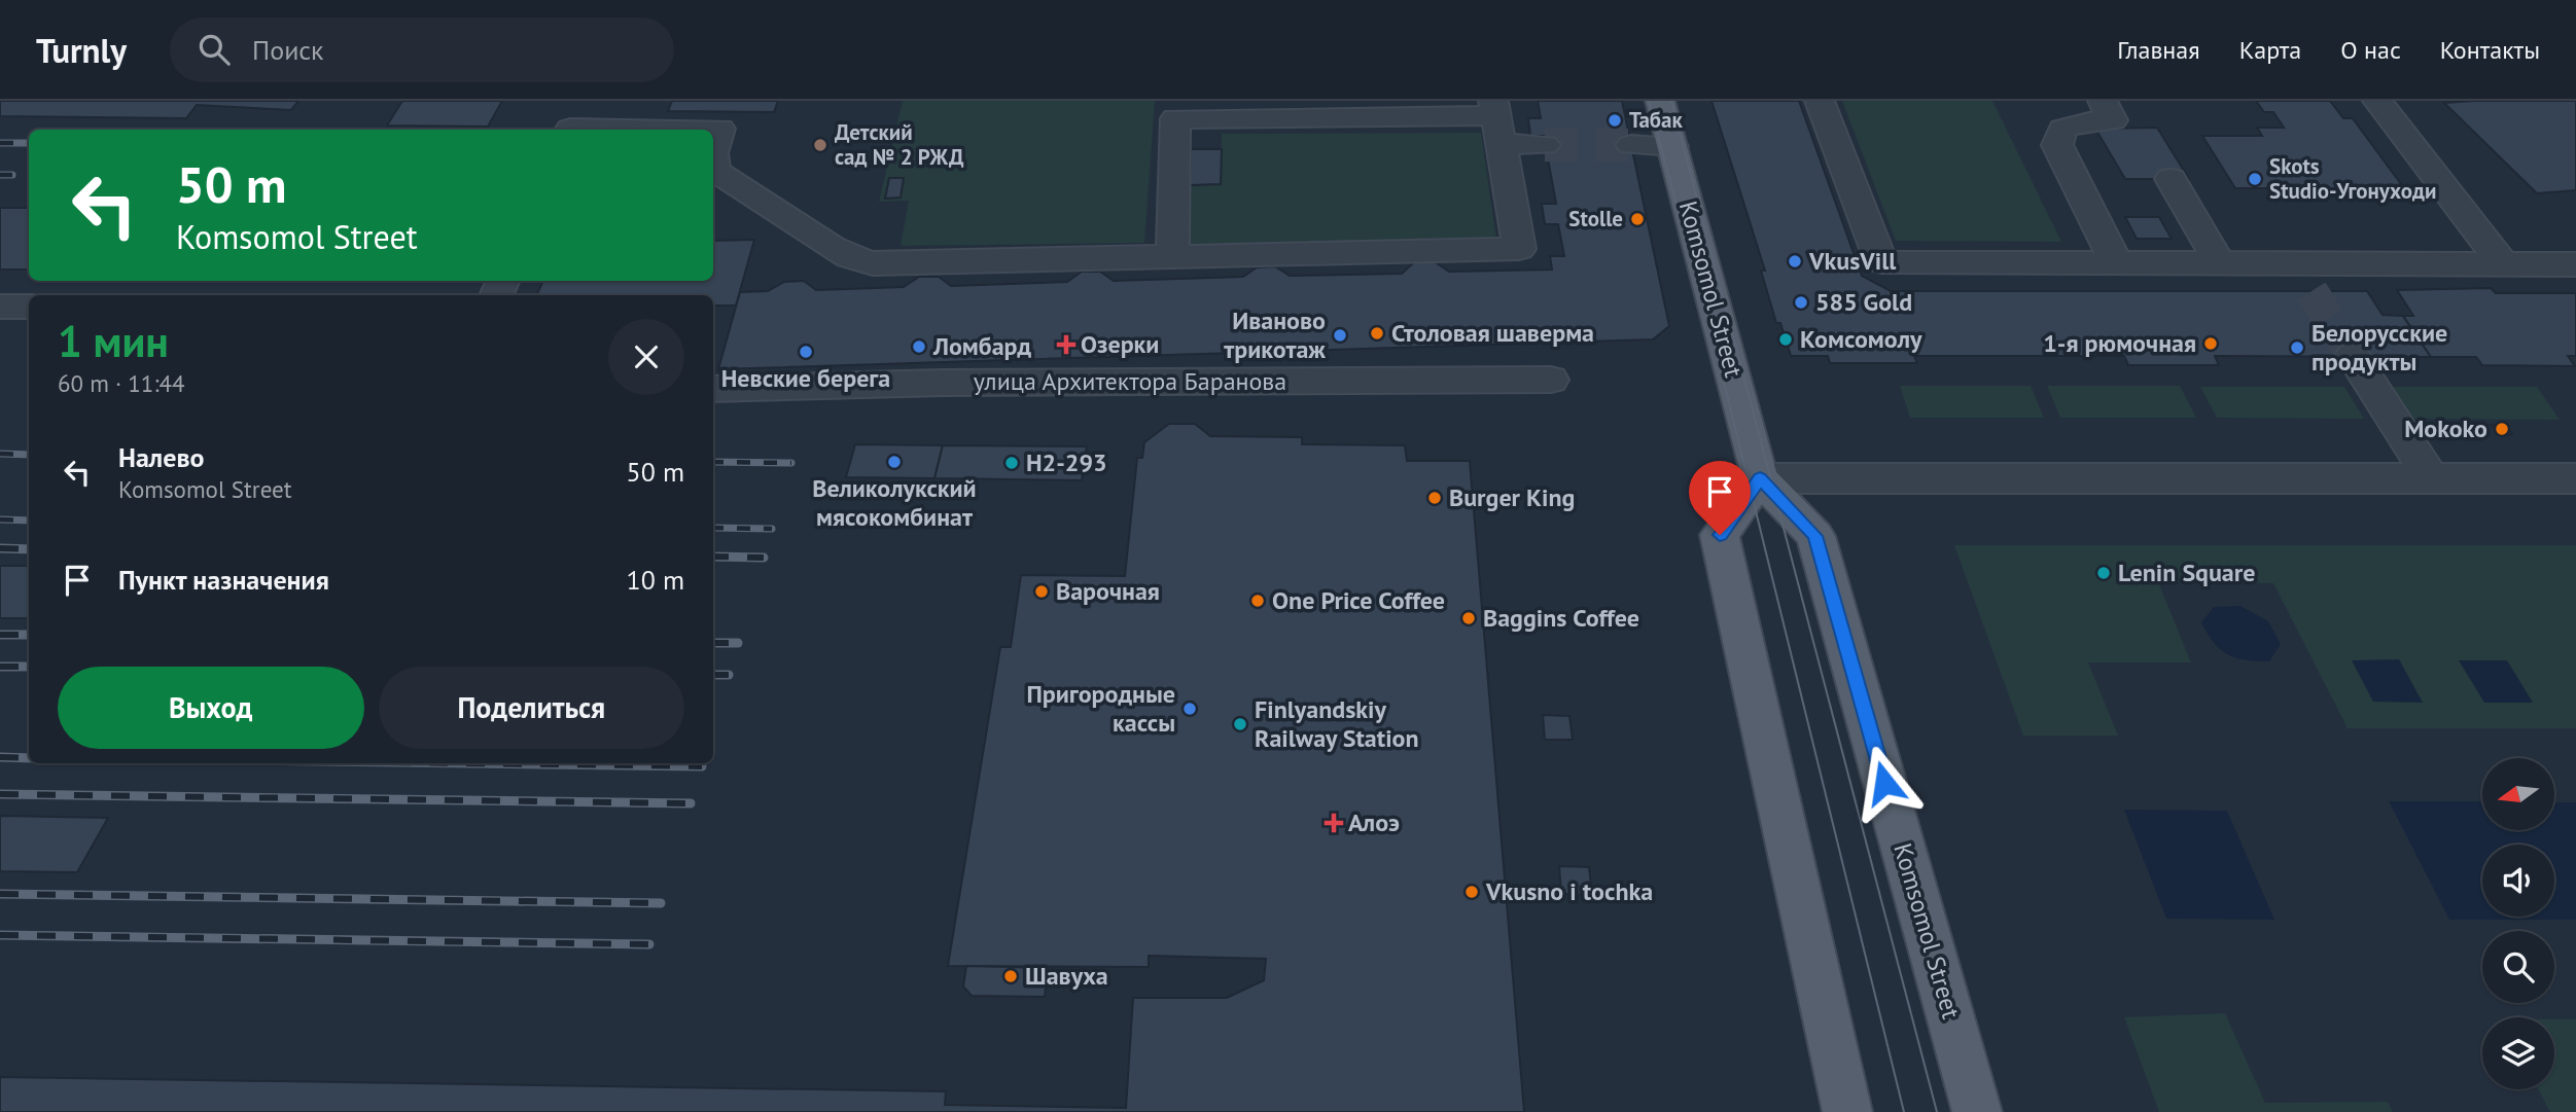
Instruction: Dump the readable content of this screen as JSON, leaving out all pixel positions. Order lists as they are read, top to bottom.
{
  "streets": {
    "main road": ["Komsomol Street"],
    "street": ["улица Архитектора Баранова"]
  },
  "places": {
    "other": [
      "Табак",
      "Детский сад № 2 РЖД",
      "Skots Studio-Угонуходи",
      "Stolle",
      "VkusVill",
      "585 Gold",
      "Столовая шаверма",
      "Иваново трикотаж",
      "Комсомолу",
      "1-я рюмочная",
      "Ломбард",
      "Белорусские продукты",
      "Невские берега",
      "Mokoko",
      "Великолукский мясокомбинат",
      "H2-293",
      "Burger King",
      "Lenin Square",
      "Варочная",
      "One Price Coffee",
      "Baggins Coffee",
      "Пригородные кассы",
      "Finlyandskiy Railway Station",
      "Vkusno i tochka",
      "Шавуха"
    ],
    "health": ["Озерки", "Алоэ"]
  },
  "north": "left",
  "page": {
    "header": "Turnly",
    "search": "Поиск",
    "nav": [
      "Главная",
      "Карта",
      "О нас",
      "Контакты"
    ],
    "turn": ["50 m", "Komsomol Street"],
    "heading": ["1 мин", "60 m · 11:44"],
    "list": [
      {
        "name": "Налево",
        "note": "Komsomol Street",
        "value": "50 m"
      },
      {
        "name": "Пункт назначения",
        "value": "10 m"
      }
    ],
    "buttons": ["Выход", "Поделиться"]
  }
}
